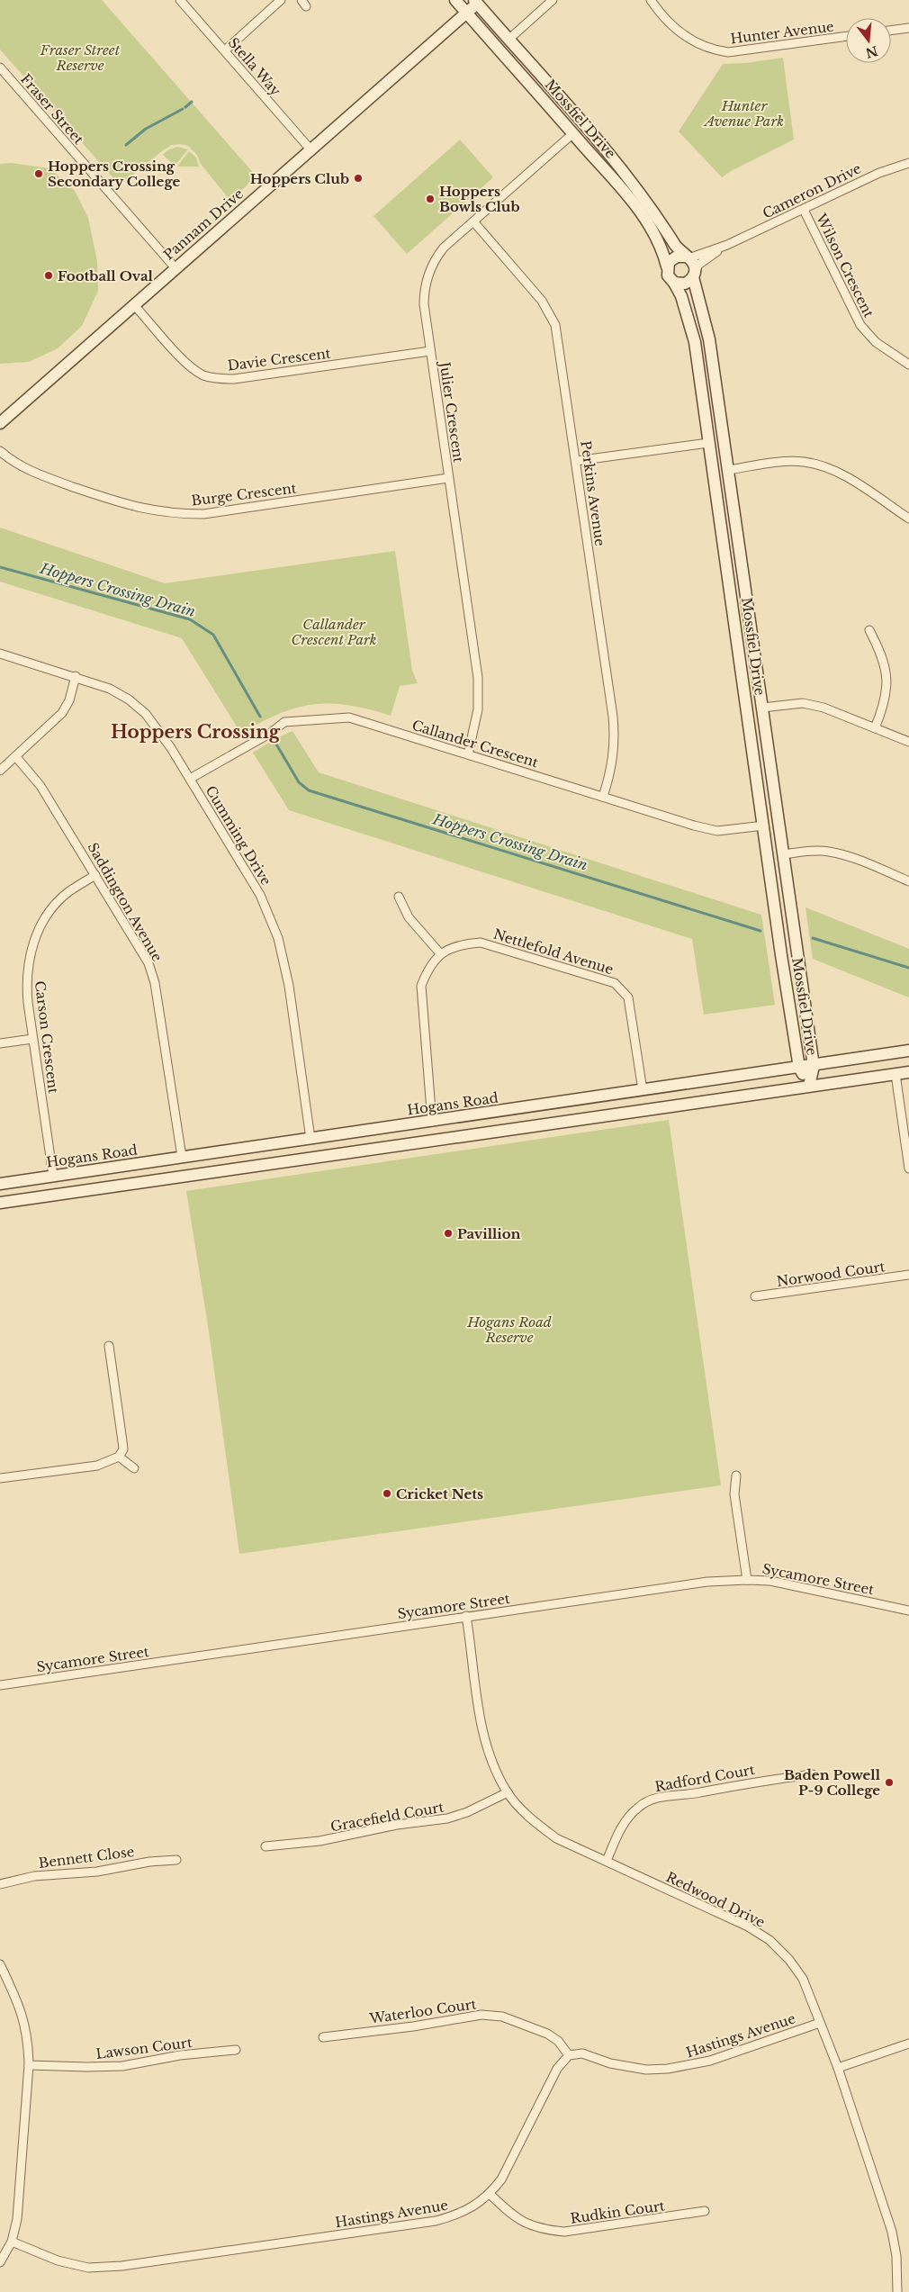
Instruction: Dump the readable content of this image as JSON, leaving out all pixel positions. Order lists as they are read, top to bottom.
{
  "streets": {
    "street": [
      "Hunter Avenue",
      "Stella Way",
      "Fraser Street",
      "Mossfiel Drive",
      "Cameron Drive",
      "Pannam Drive",
      "Wilson Crescent",
      "Davie Crescent",
      "Julier Crescent",
      "Perkins Avenue",
      "Burge Crescent",
      "Callander Crescent",
      "Cumming Drive",
      "Saddington Avenue",
      "Nettlefold Avenue",
      "Carson Crescent",
      "Hogans Road",
      "Norwood Court",
      "Sycamore Street",
      "Radford Court",
      "Gracefield Court",
      "Bennett Close",
      "Redwood Drive",
      "Waterloo Court",
      "Hastings Avenue",
      "Lawson Court",
      "Rudkin Court"
    ]
  },
  "crossings": [
    ["Stella Way", "Pannam Drive"],
    ["Fraser Street", "Pannam Drive"],
    ["Mossfiel Drive", "Cameron Drive"],
    ["Mossfiel Drive", "Pannam Drive"],
    ["Mossfiel Drive", "Julier Crescent"],
    ["Mossfiel Drive", "Callander Crescent"],
    ["Mossfiel Drive", "Hogans Road"],
    ["Cameron Drive", "Wilson Crescent"],
    ["Pannam Drive", "Davie Crescent"],
    ["Davie Crescent", "Julier Crescent"],
    ["Julier Crescent", "Perkins Avenue"],
    ["Julier Crescent", "Burge Crescent"],
    ["Julier Crescent", "Callander Crescent"],
    ["Perkins Avenue", "Callander Crescent"],
    ["Callander Crescent", "Cumming Drive"],
    ["Cumming Drive", "Hogans Road"],
    ["Saddington Avenue", "Carson Crescent"],
    ["Saddington Avenue", "Hogans Road"],
    ["Nettlefold Avenue", "Hogans Road"],
    ["Carson Crescent", "Hogans Road"],
    ["Sycamore Street", "Redwood Drive"],
    ["Radford Court", "Redwood Drive"],
    ["Gracefield Court", "Redwood Drive"],
    ["Redwood Drive", "Hastings Avenue"],
    ["Waterloo Court", "Hastings Avenue"],
    ["Hastings Avenue", "Rudkin Court"]
  ],
  "districts": ["Hoppers Crossing"],
  "water": ["Hoppers Crossing Drain"],
  "parks": [
    "Fraser Street Reserve",
    "Hunter Avenue Park",
    "Callander Crescent Park",
    "Hogans Road Reserve"
  ],
  "places": [
    "Hoppers Crossing Secondary College",
    "Hoppers Club",
    "Hoppers Bowls Club",
    "Football Oval",
    "Pavillion",
    "Cricket Nets",
    "Baden Powell P-9 College"
  ],
  "north": "bottom"
}
